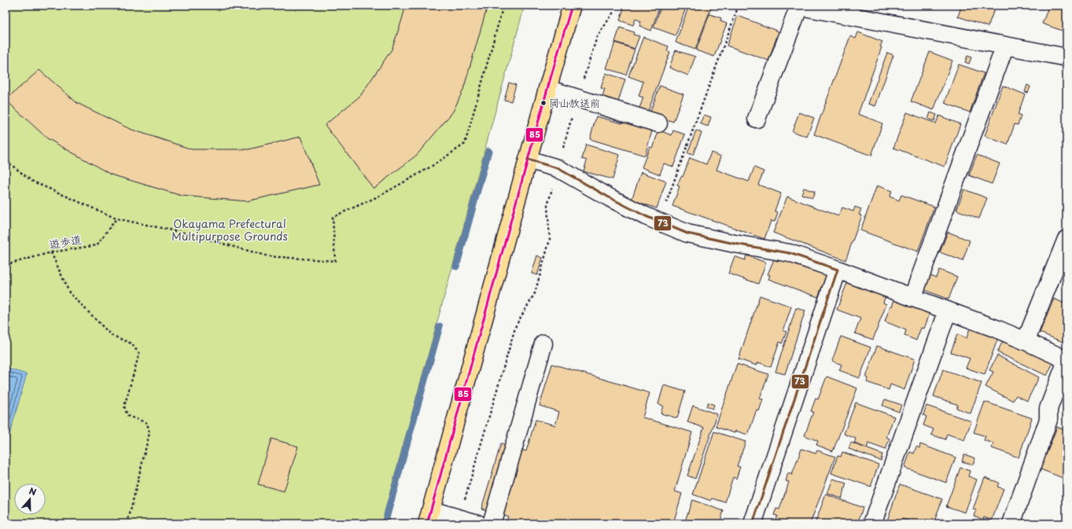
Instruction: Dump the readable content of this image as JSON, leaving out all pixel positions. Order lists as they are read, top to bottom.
{
  "streets": {
    "path": ["遊歩道"]
  },
  "parks": ["Okayama Prefectural Multipurpose Grounds"],
  "places": ["岡山放送前"],
  "lines": ["transit line 85", "transit line 73"],
  "north": "top"
}
